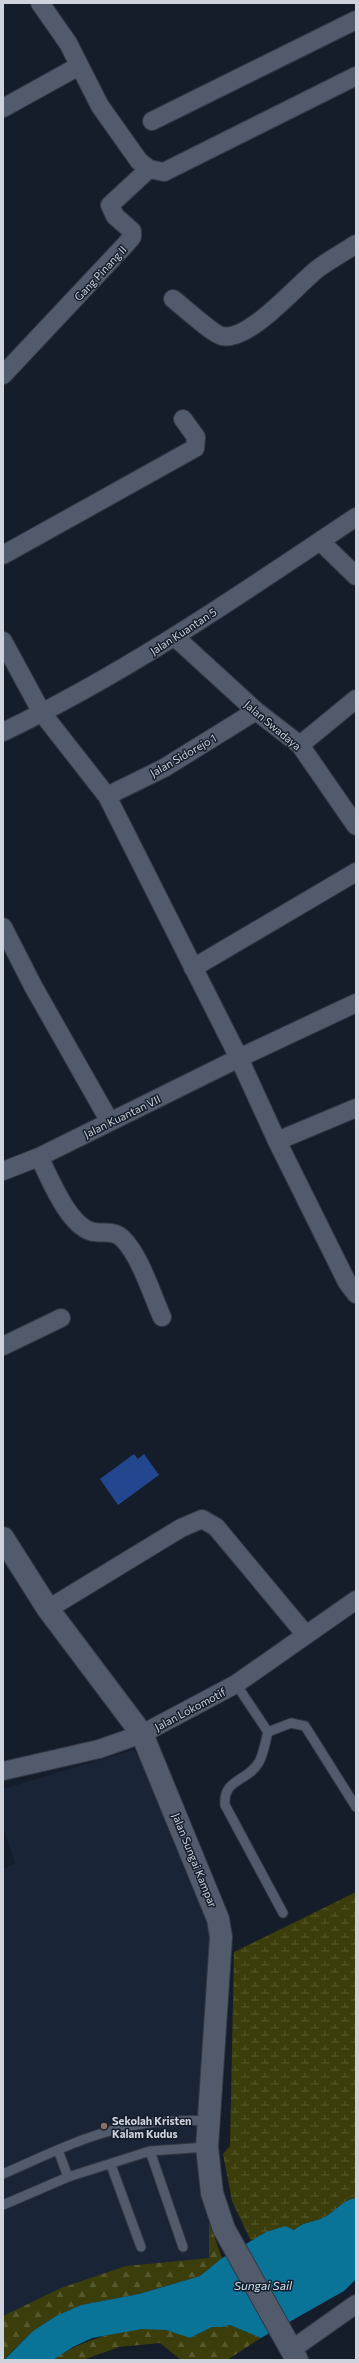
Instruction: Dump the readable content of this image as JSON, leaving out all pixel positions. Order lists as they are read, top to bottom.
{
  "streets": {
    "street": [
      "Gang Pinang II",
      "Jalan Kuantan 5",
      "Jalan Swadaya",
      "Jalan Sidorejo 1",
      "Jalan Kuantan VII",
      "Jalan Lokomotif",
      "Jalan Sungai Kampar"
    ]
  },
  "crossings": [
    ["Jalan Kuantan 5", "Jalan Swadaya"],
    ["Jalan Swadaya", "Jalan Sidorejo 1"],
    ["Jalan Lokomotif", "Jalan Sungai Kampar"]
  ],
  "water": ["Sungai Sail"],
  "places": ["Sekolah Kristen Kalam Kudus"]
}
